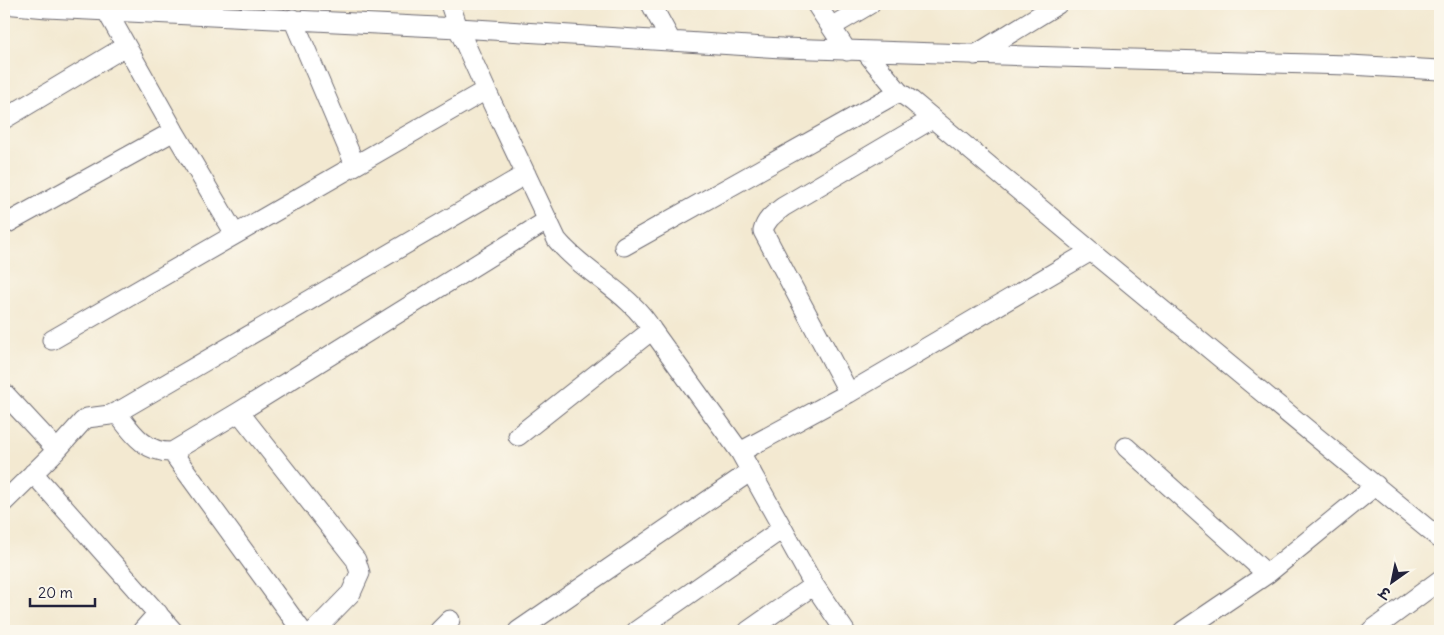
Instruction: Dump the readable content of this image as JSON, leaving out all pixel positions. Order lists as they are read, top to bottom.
{
  "scale_bar": "20 m",
  "north": "bottom left"
}
